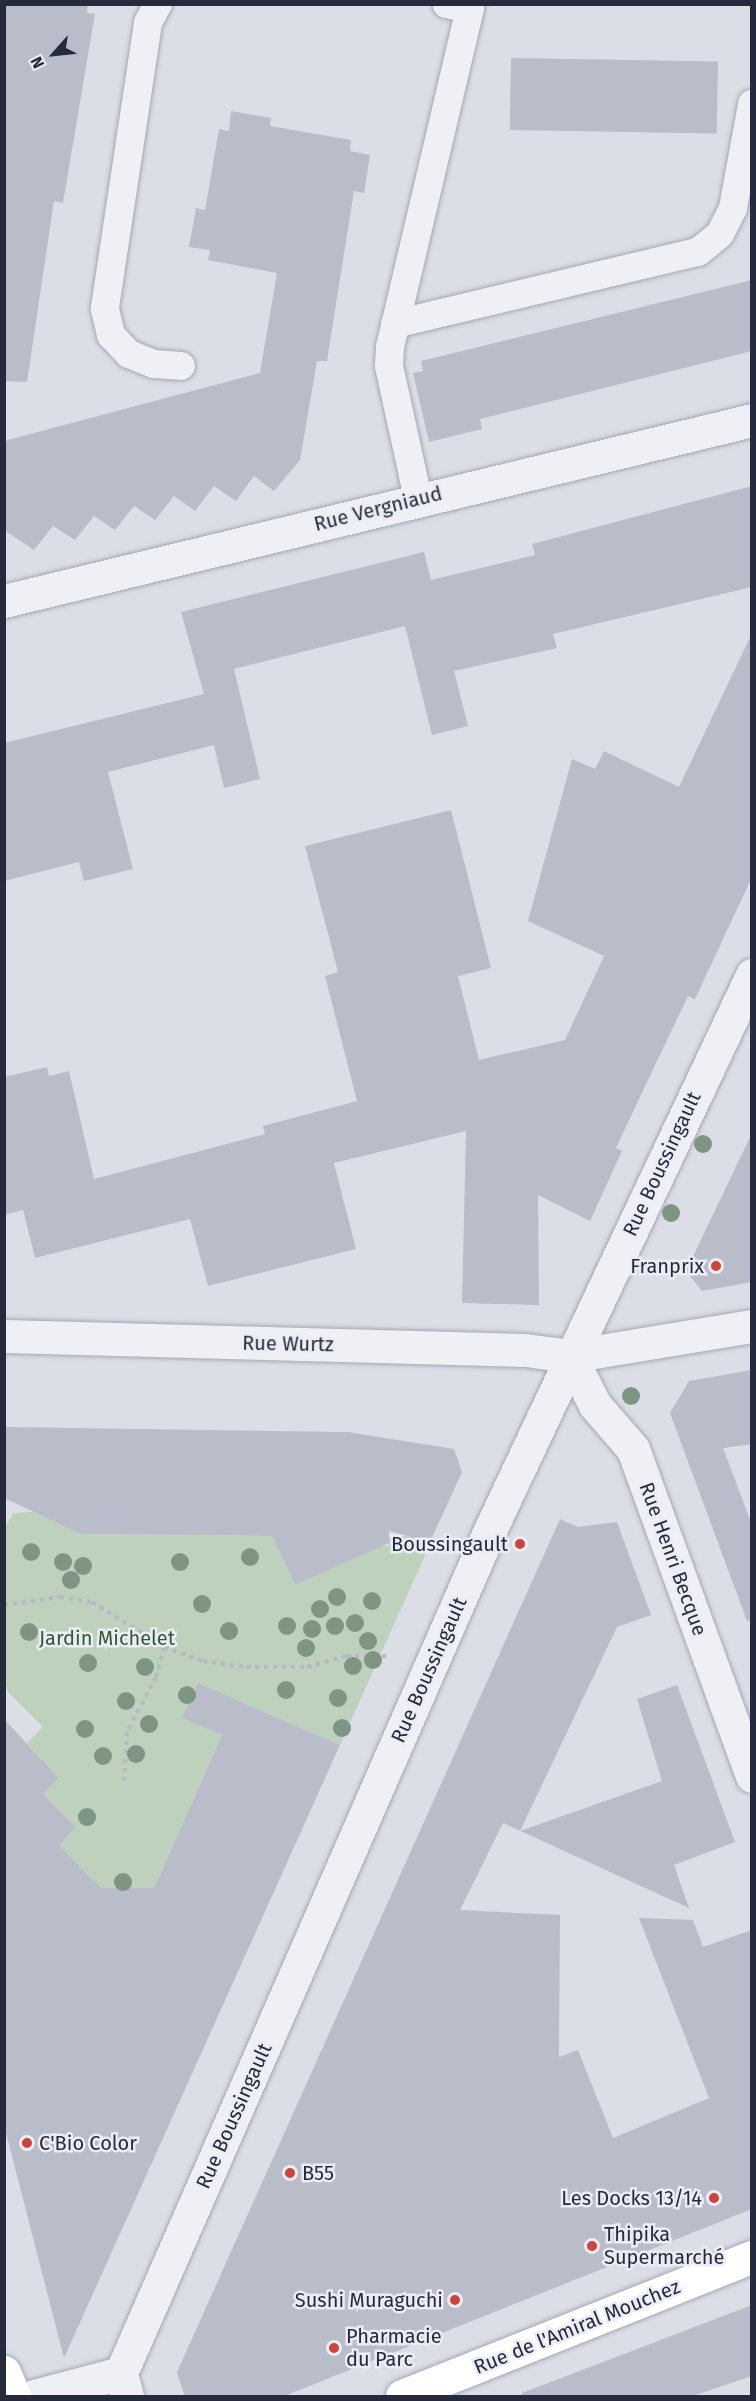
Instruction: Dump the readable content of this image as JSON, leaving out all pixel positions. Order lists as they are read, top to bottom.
{
  "streets": {
    "street": [
      "Rue Vergniaud",
      "Rue Boussingault",
      "Rue Wurtz",
      "Rue Henri Becque",
      "Rue de l'Amiral Mouchez"
    ]
  },
  "crossings": [
    ["Rue Boussingault", "Rue Wurtz"],
    ["Rue Boussingault", "Rue Henri Becque"],
    ["Rue Wurtz", "Rue Henri Becque"]
  ],
  "parks": ["Jardin Michelet"],
  "places": [
    "Franprix",
    "Boussingault",
    "C'Bio Color",
    "B55",
    "Les Docks 13/14",
    "Thipika Supermarché",
    "Sushi Muraguchi",
    "Pharmacie du Parc"
  ],
  "north": "bottom left"
}
